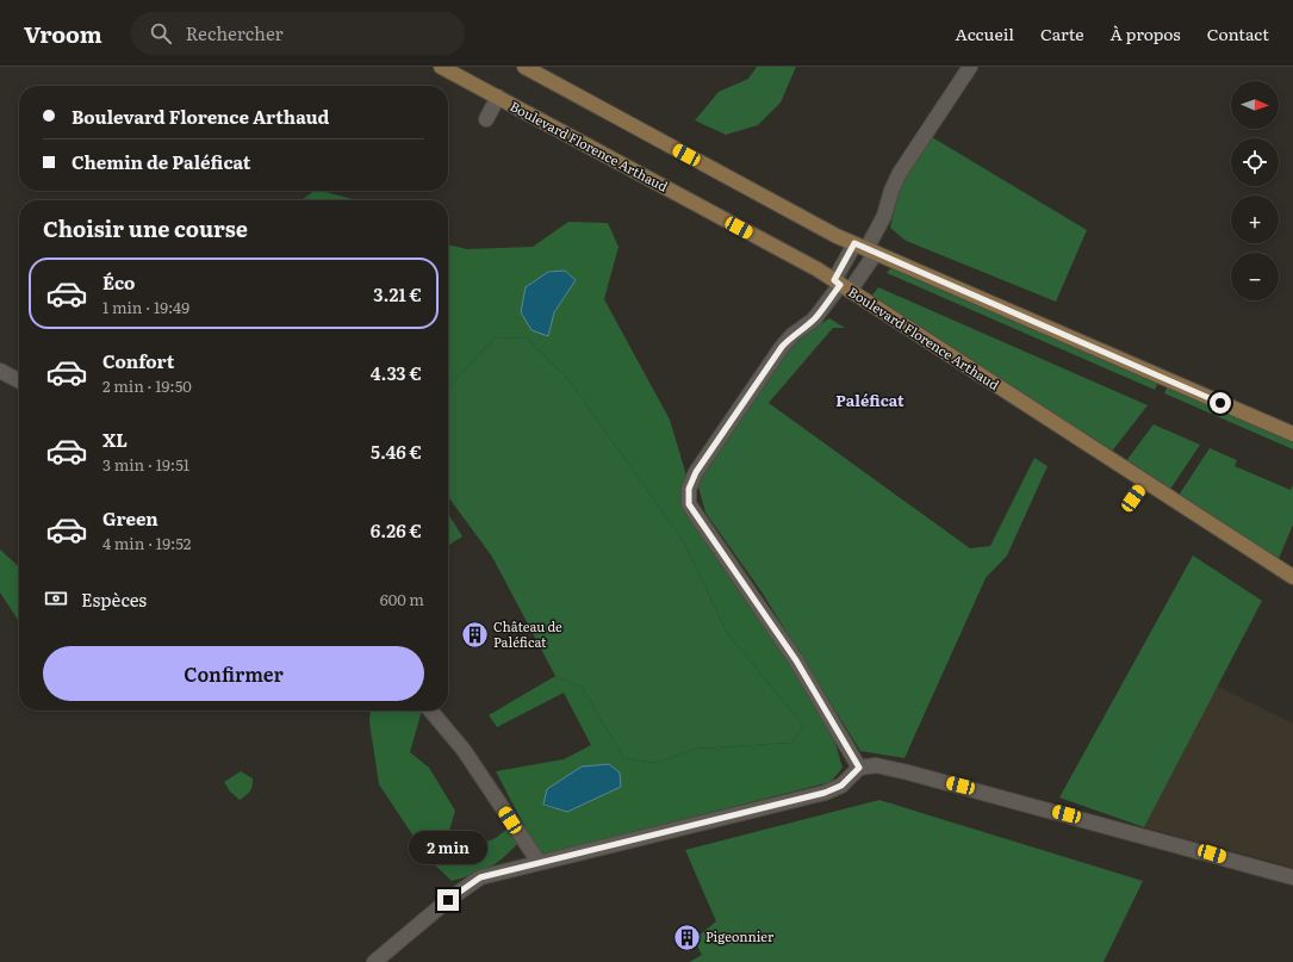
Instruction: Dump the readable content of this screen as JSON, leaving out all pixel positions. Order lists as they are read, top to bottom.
{
  "streets": {
    "street": ["Boulevard Florence Arthaud"]
  },
  "districts": ["Paléficat"],
  "places": {
    "building": ["Château de Paléficat", "Pigeonnier"]
  },
  "north": "right",
  "page": {
    "header": "Vroom",
    "search": "Rechercher",
    "nav": [
      "Accueil",
      "Carte",
      "À propos",
      "Contact"
    ],
    "map_buttons": ["+", "−"],
    "banner": ["Boulevard Florence Arthaud", "Chemin de Paléficat"],
    "heading": "Choisir une course",
    "list": [
      {
        "name": "Éco",
        "note": "1 min · 19:49",
        "value": "3.21 €"
      },
      {
        "name": "Confort",
        "note": "2 min · 19:50",
        "value": "4.33 €"
      },
      {
        "name": "XL",
        "note": "3 min · 19:51",
        "value": "5.46 €"
      },
      {
        "name": "Green",
        "note": "4 min · 19:52",
        "value": "6.26 €"
      }
    ],
    "pay": ["Espèces", "600 m"],
    "buttons": "Confirmer",
    "bubble": "2 min"
  }
}
